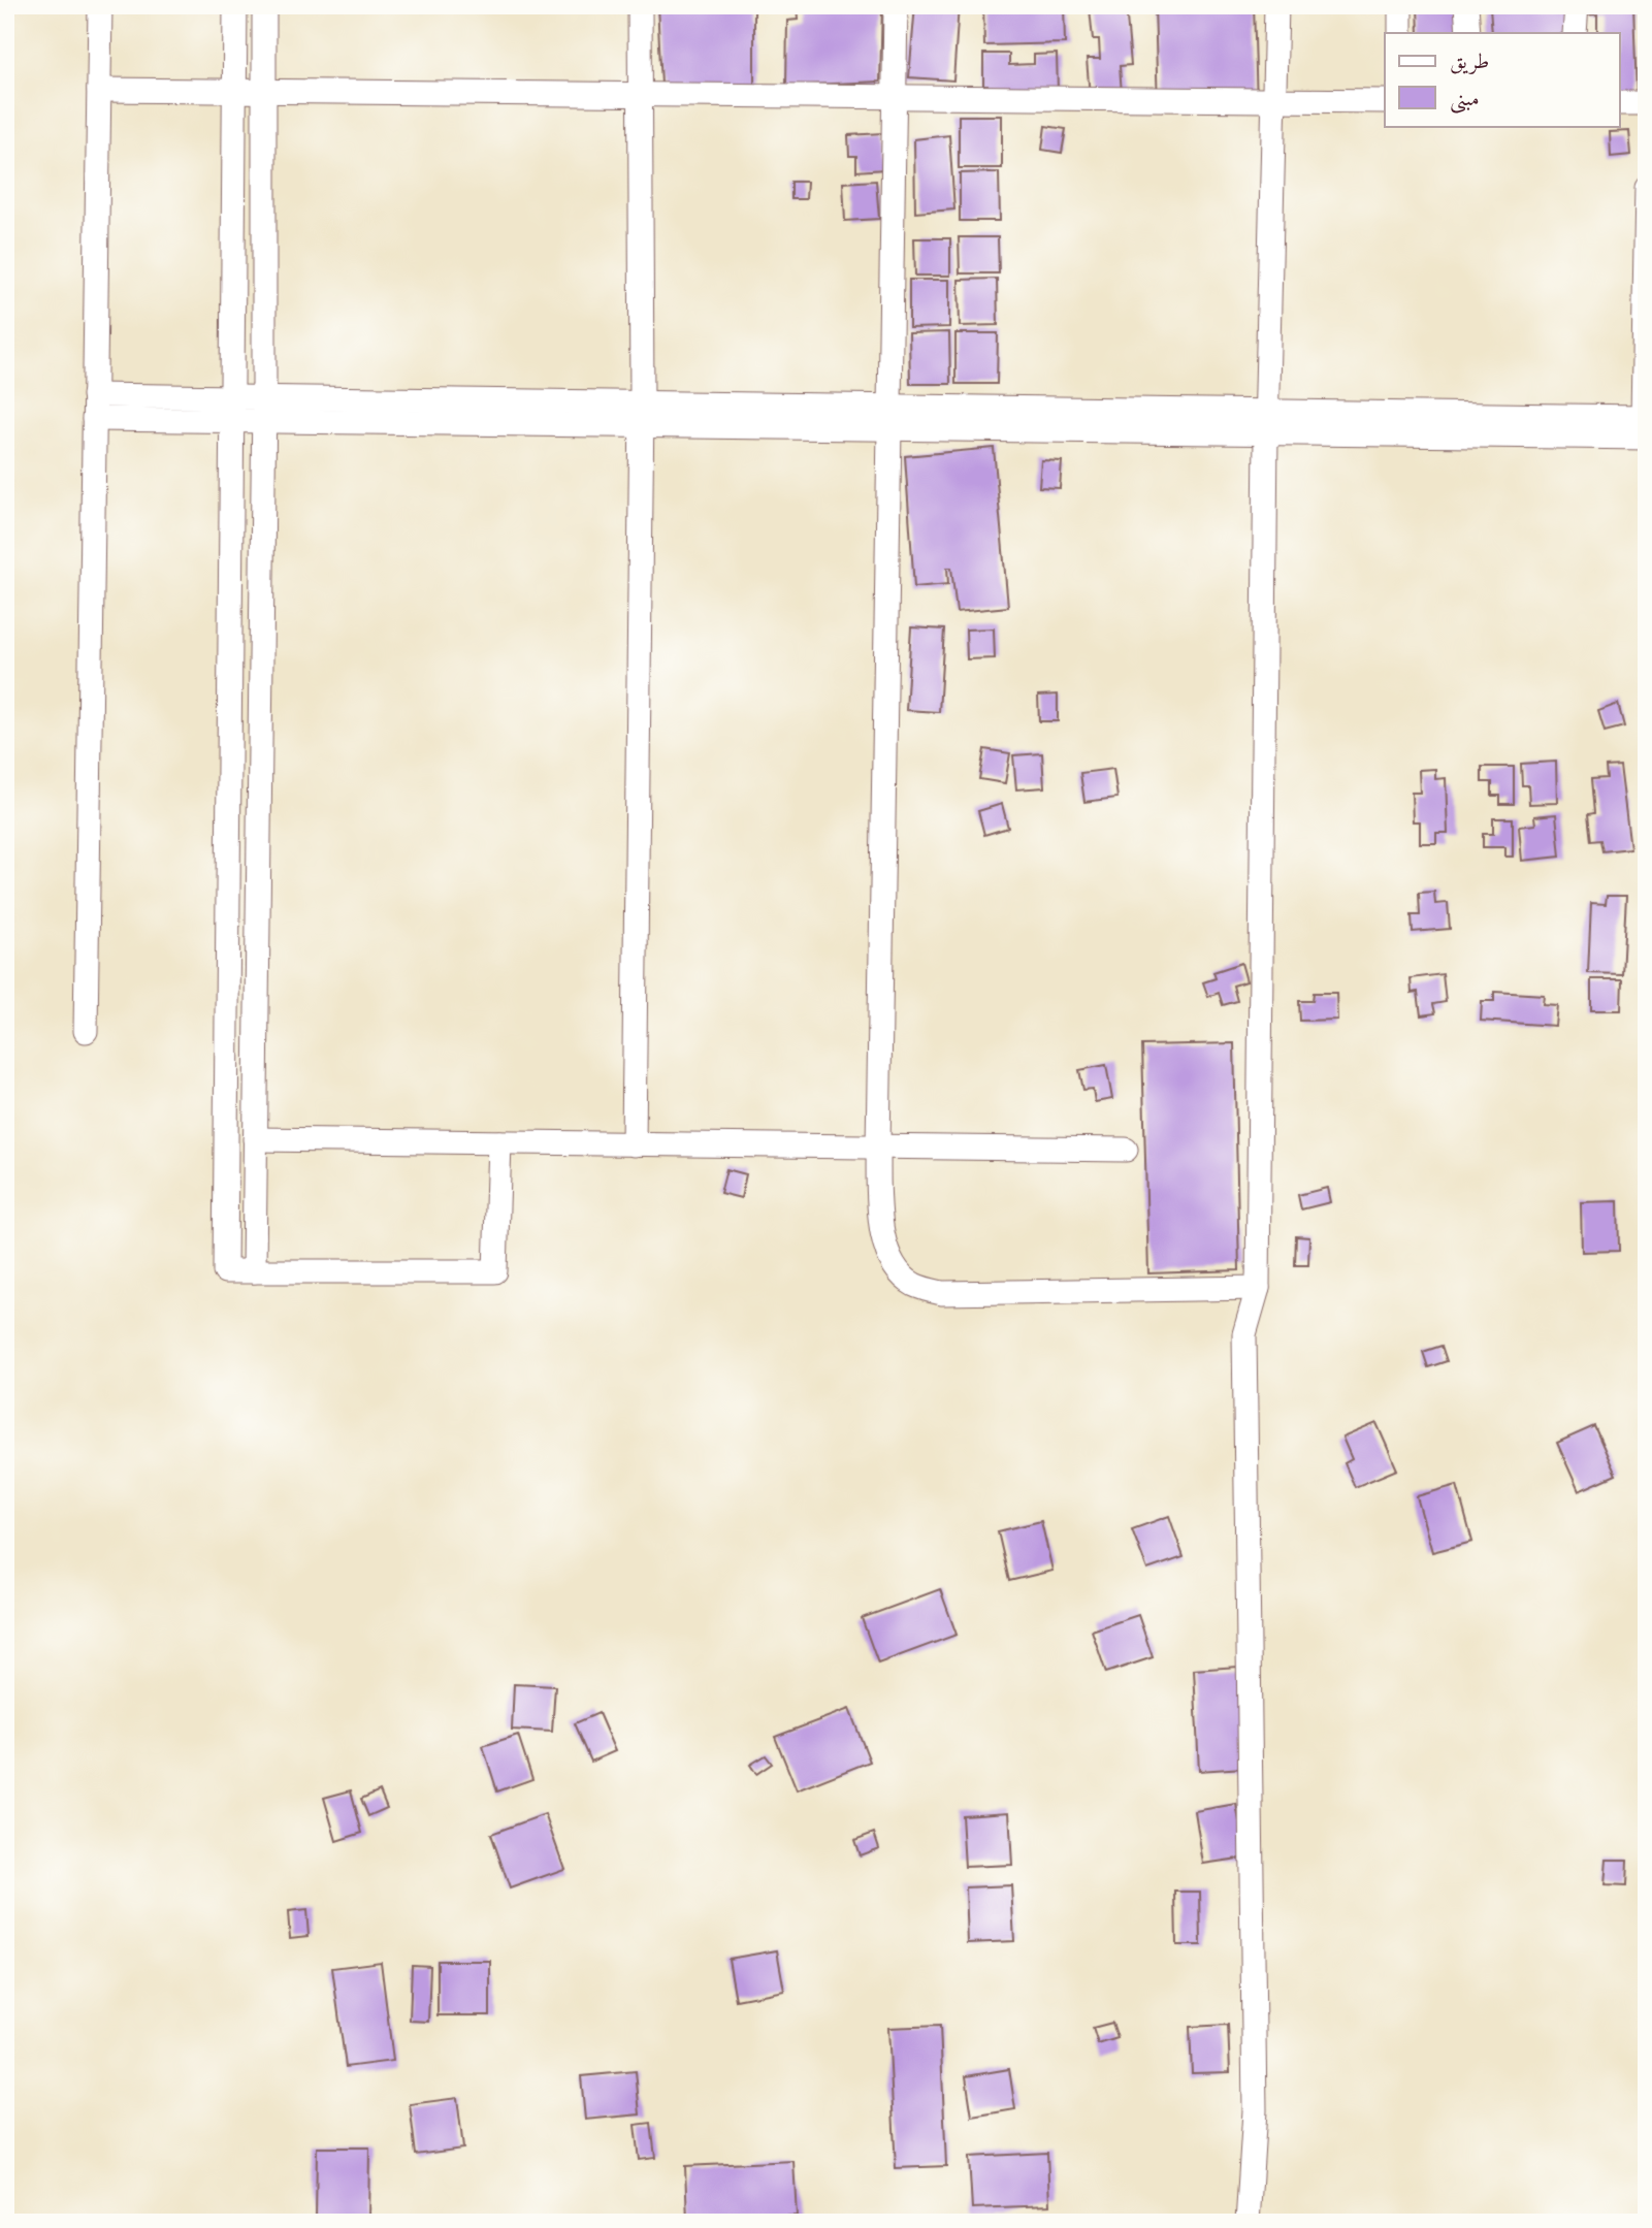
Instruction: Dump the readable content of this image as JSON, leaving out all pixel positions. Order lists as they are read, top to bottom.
{
  "legend": ["طريق", "مبنى"]
}
